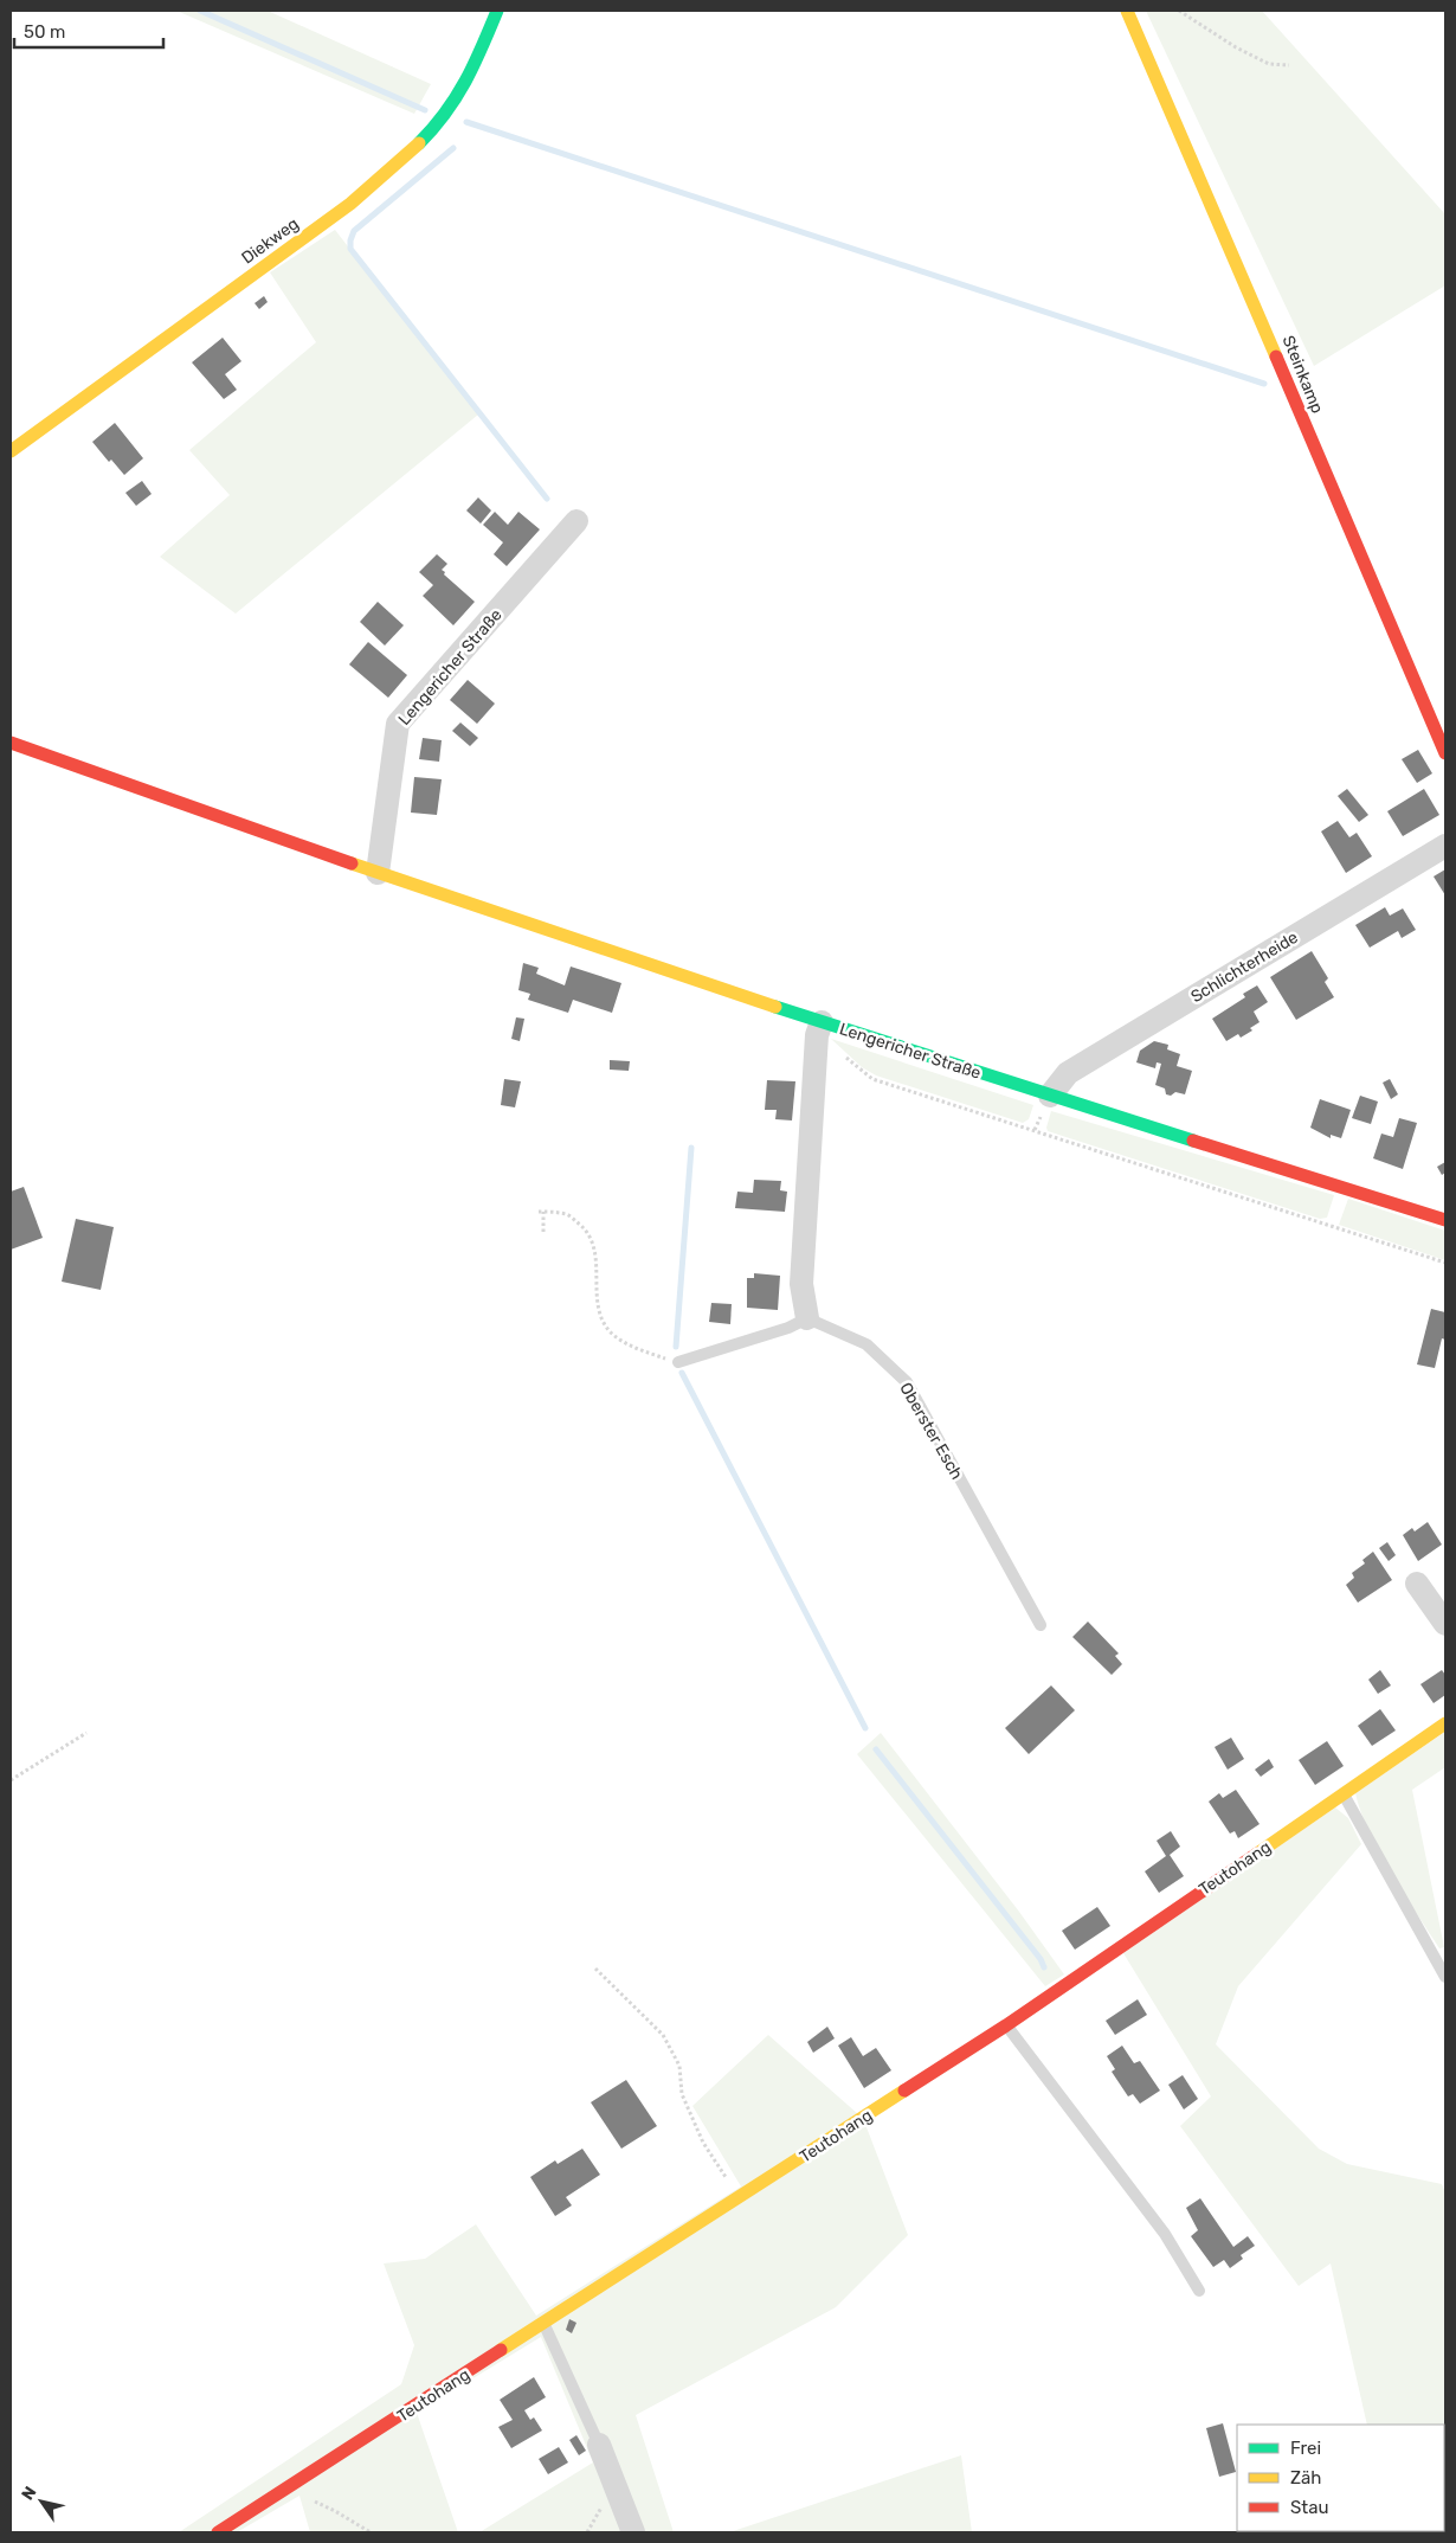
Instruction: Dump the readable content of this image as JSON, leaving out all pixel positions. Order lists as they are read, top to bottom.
{
  "streets": {
    "street": [
      "Diekweg",
      "Steinkamp",
      "Lengericher Straße",
      "Schlichterheide",
      "Teutohang"
    ],
    "lane": ["Oberster Esch"]
  },
  "crossings": [
    ["Lengericher Straße", "Schlichterheide"]
  ],
  "legend": ["Frei", "Zäh", "Stau"],
  "scale_bar": "50 m",
  "north": "top left"
}
